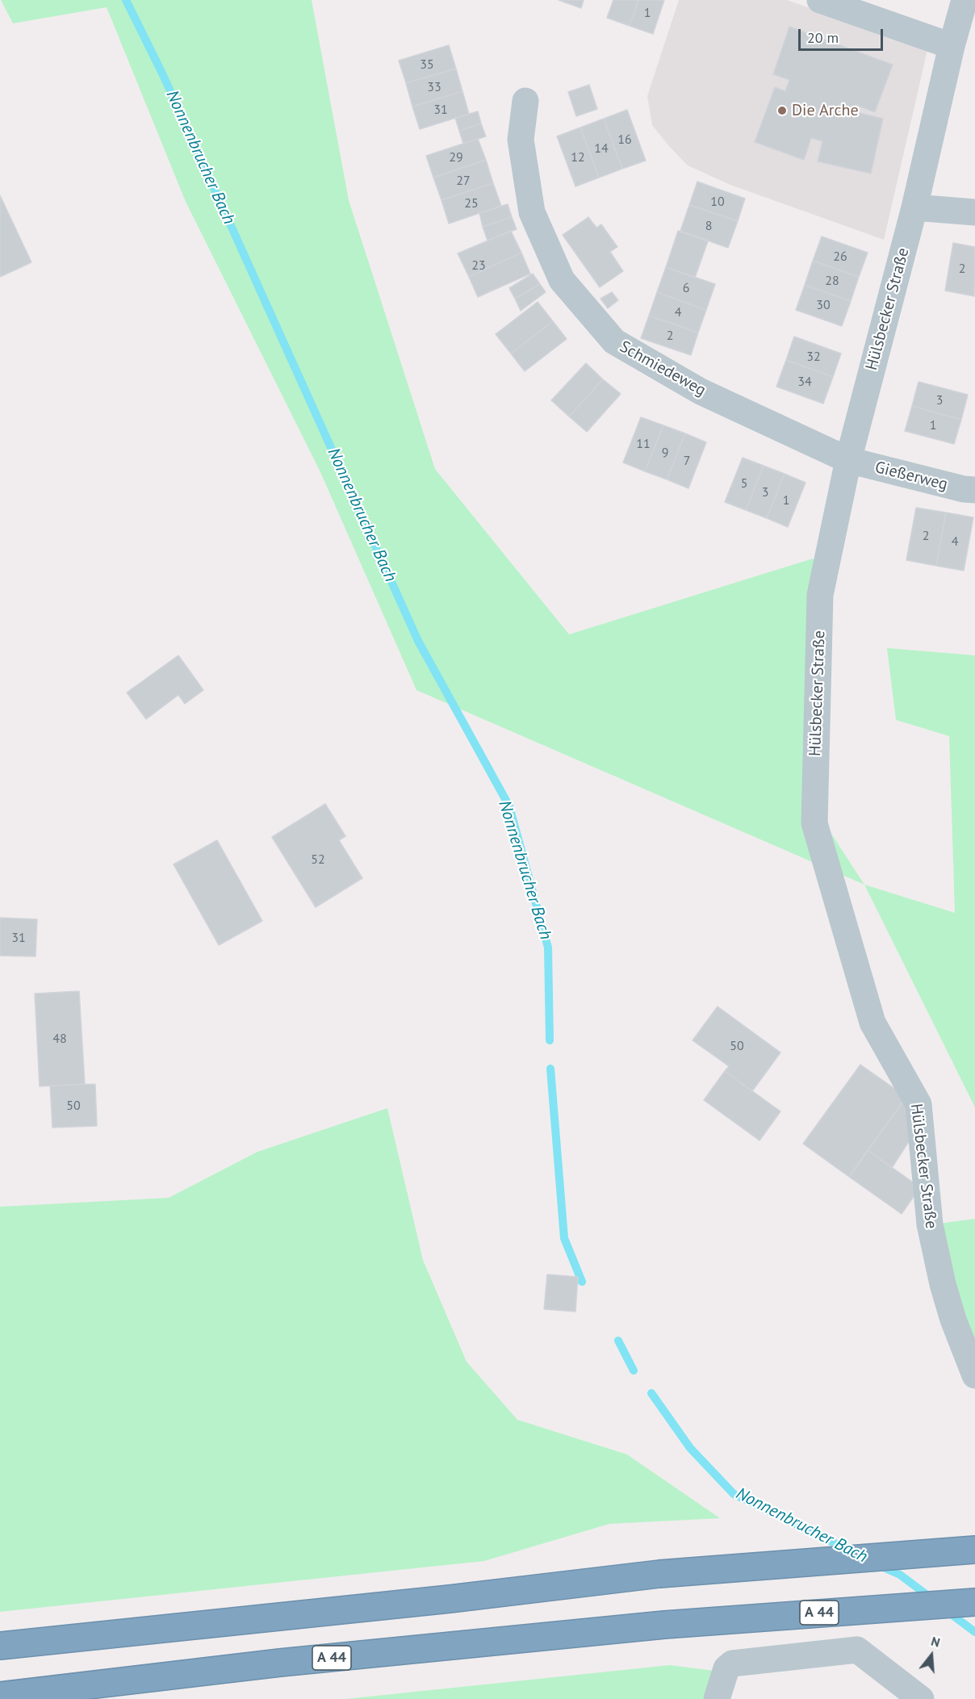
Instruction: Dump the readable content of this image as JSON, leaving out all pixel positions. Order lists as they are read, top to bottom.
{
  "streets": {
    "highway": ["A 44"],
    "street": ["Hülsbecker Straße", "Schmiedeweg", "Gießerweg"]
  },
  "crossings": [
    ["Hülsbecker Straße", "Schmiedeweg"],
    ["Hülsbecker Straße", "Gießerweg"],
    ["Schmiedeweg", "Gießerweg"]
  ],
  "water": ["Nonnenbrucher Bach"],
  "places": ["Die Arche"],
  "house_numbers": [
    "1",
    "35",
    "33",
    "31",
    "16",
    "14",
    "29",
    "12",
    "27",
    "10",
    "25",
    "8",
    "26",
    "23",
    "2",
    "28",
    "6",
    "30",
    "4",
    "2",
    "32",
    "34",
    "3",
    "1",
    "11",
    "9",
    "7",
    "5",
    "3",
    "1",
    "2",
    "4",
    "52",
    "31",
    "48",
    "50",
    "50"
  ],
  "scale_bar": "20 m",
  "north": "top"
}
